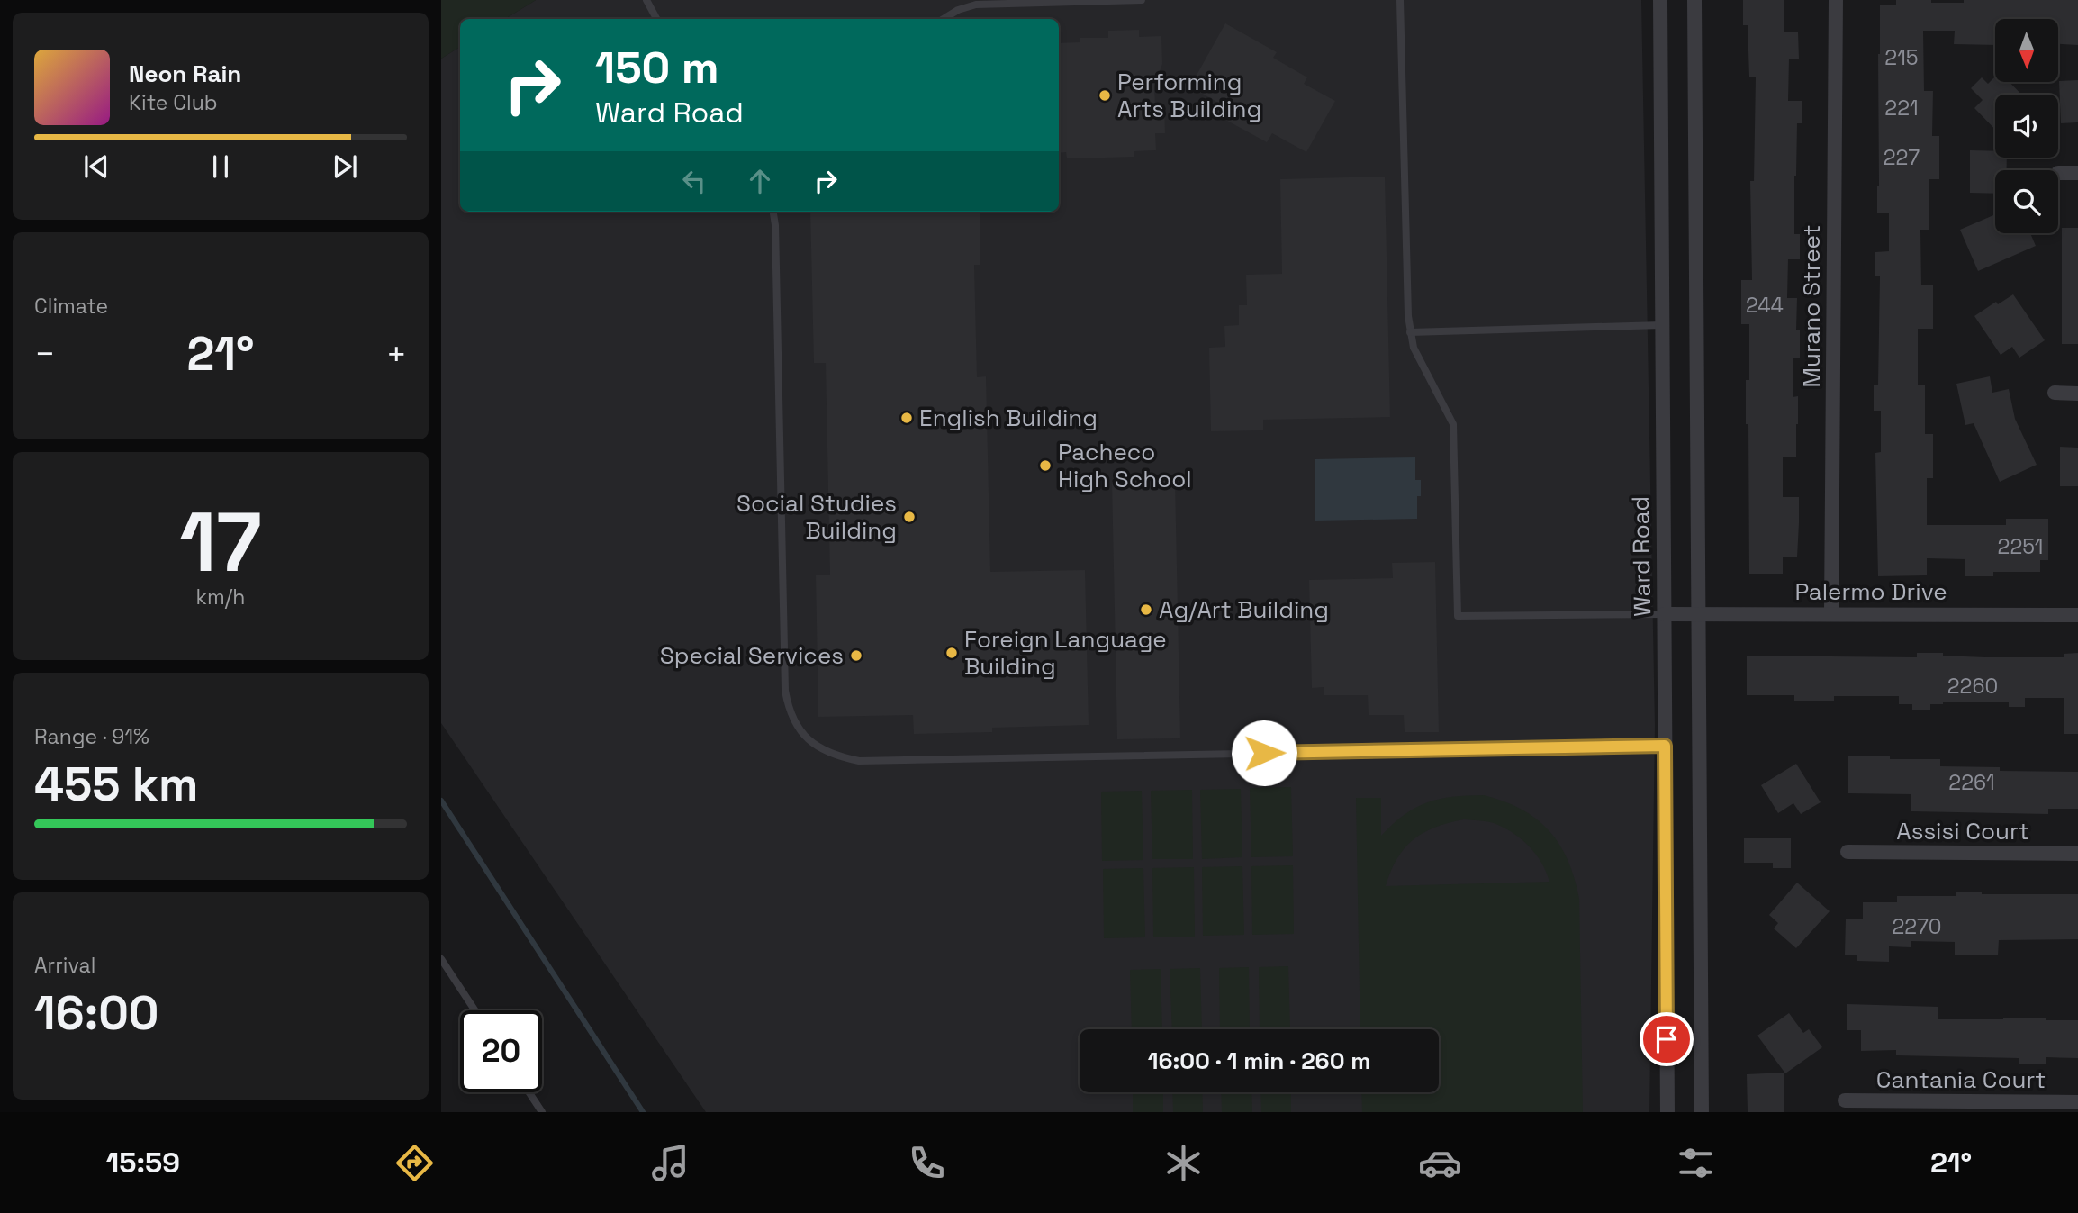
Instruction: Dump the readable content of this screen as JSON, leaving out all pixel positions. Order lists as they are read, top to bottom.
{
  "streets": {
    "street": [
      "Murano Street",
      "Ward Road",
      "Palermo Drive",
      "Assisi Court",
      "Cantania Court"
    ]
  },
  "crossings": [
    ["Murano Street", "Palermo Drive"],
    ["Ward Road", "Palermo Drive"]
  ],
  "places": [
    "Performing Arts Building",
    "English Building",
    "Pacheco High School",
    "Social Studies Building",
    "Ag/Art Building",
    "Foreign Language Building",
    "Special Services"
  ],
  "house_numbers": [
    "215",
    "221",
    "227",
    "244",
    "2251",
    "2260",
    "2261",
    "2270"
  ],
  "north": "bottom",
  "page": {
    "turn": ["150 m", "Ward Road"],
    "song": ["Neon Rain", "Kite Club"],
    "tile": [
      "Climate",
      ["17", "km/h"],
      ["Range · 91%", "455 km"],
      ["Arrival", "16:00"]
    ],
    "heat": ["−", "21°", "+"],
    "limit": "20",
    "trip": "16:00 · 1 min · 260 m",
    "tabs": ["15:59", "21°"]
  }
}
